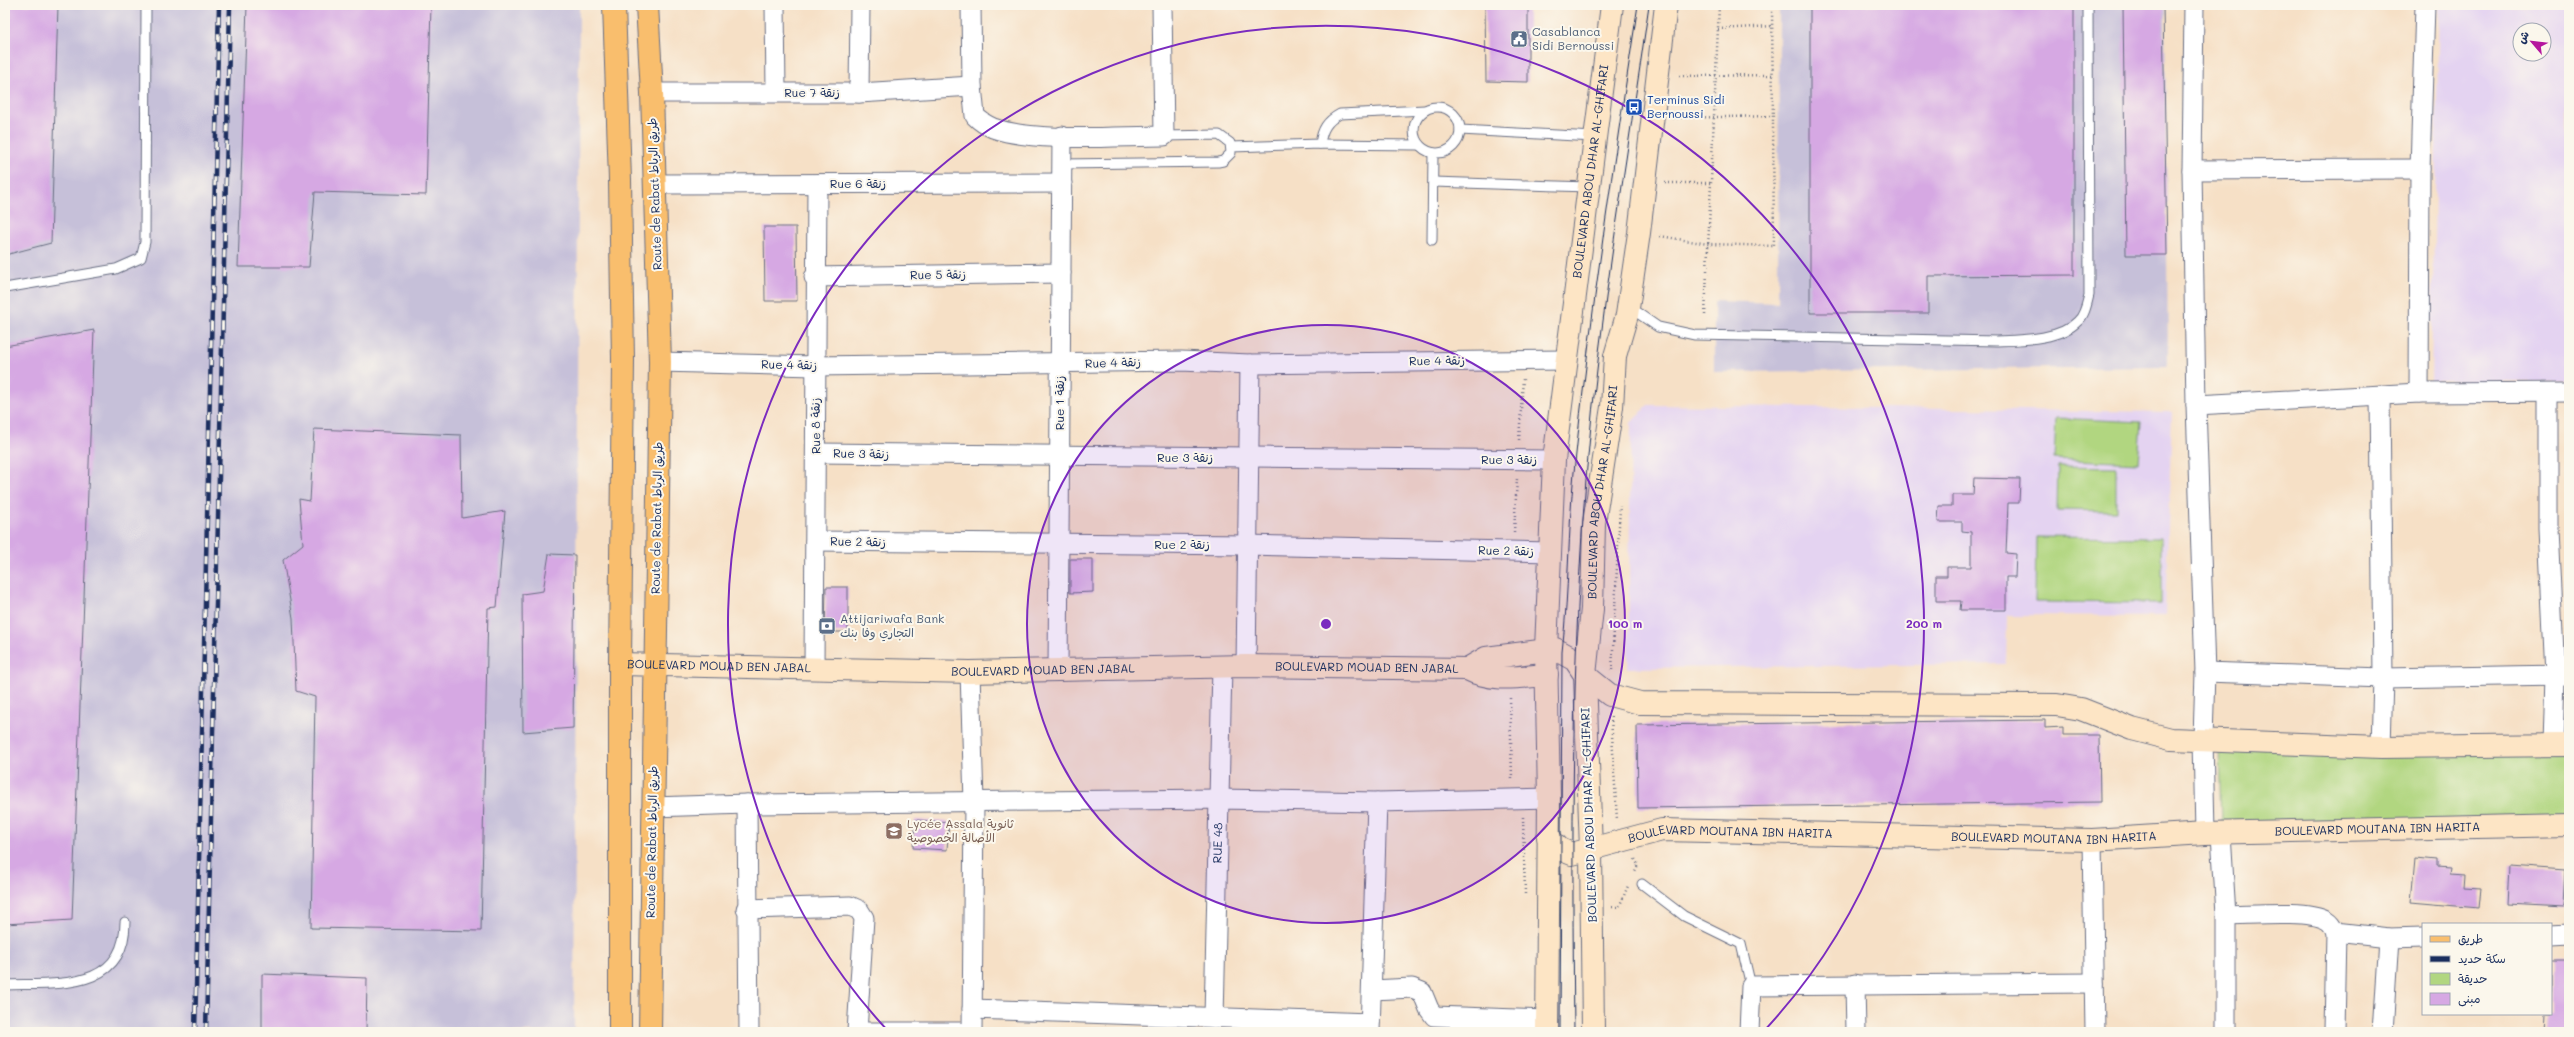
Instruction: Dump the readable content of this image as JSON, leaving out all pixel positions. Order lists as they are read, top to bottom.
{
  "streets": {
    "main road": ["Route de Rabat طريق الرباط"],
    "street": [
      "Rue 7 زنقة",
      "BOULEVARD ABOU DHAR AL-GHIFARI",
      "Rue 6 زنقة",
      "Rue 5 زنقة",
      "Rue 4 زنقة",
      "Rue 1 زنقة",
      "Rue 8 زنقة",
      "Rue 3 زنقة",
      "Rue 2 زنقة",
      "BOULEVARD MOUAD BEN JABAL",
      "BOULEVARD MOUTANA IBN HARITA",
      "RUE 48"
    ]
  },
  "crossings": [
    ["Rue 7 زنقة", "Route de Rabat طريق الرباط"],
    ["BOULEVARD ABOU DHAR AL-GHIFARI", "Rue 4 زنقة"],
    ["BOULEVARD ABOU DHAR AL-GHIFARI", "Rue 3 زنقة"],
    ["BOULEVARD ABOU DHAR AL-GHIFARI", "Rue 2 زنقة"],
    ["BOULEVARD ABOU DHAR AL-GHIFARI", "BOULEVARD MOUAD BEN JABAL"],
    ["BOULEVARD ABOU DHAR AL-GHIFARI", "BOULEVARD MOUTANA IBN HARITA"],
    ["Rue 6 زنقة", "Route de Rabat طريق الرباط"],
    ["Rue 6 زنقة", "Rue 1 زنقة"],
    ["Rue 6 زنقة", "Rue 8 زنقة"],
    ["Route de Rabat طريق الرباط", "Rue 4 زنقة"],
    ["Route de Rabat طريق الرباط", "BOULEVARD MOUAD BEN JABAL"],
    ["Rue 5 زنقة", "Rue 1 زنقة"],
    ["Rue 5 زنقة", "Rue 8 زنقة"],
    ["Rue 4 زنقة", "Rue 1 زنقة"],
    ["Rue 4 زنقة", "Rue 8 زنقة"],
    ["Rue 1 زنقة", "Rue 3 زنقة"],
    ["Rue 1 زنقة", "Rue 2 زنقة"],
    ["Rue 1 زنقة", "BOULEVARD MOUAD BEN JABAL"],
    ["Rue 8 زنقة", "Rue 3 زنقة"],
    ["Rue 8 زنقة", "Rue 2 زنقة"],
    ["Rue 8 زنقة", "BOULEVARD MOUAD BEN JABAL"],
    ["BOULEVARD MOUAD BEN JABAL", "RUE 48"]
  ],
  "places": {
    "public building": ["Casablanca Sidi Bernoussi"],
    "bus stop": ["Terminus Sidi Bernoussi"],
    "bank": ["Attijariwafa Bank التجاري وفا بنك"],
    "school or university": ["Lycée Assala ثانوية الأصالة الخصوصية"]
  },
  "legend": [
    "طريق",
    "سكة حديد",
    "حديقة",
    "مبنى"
  ],
  "north": "top left",
  "rings": ["100 m", "200 m"]
}
